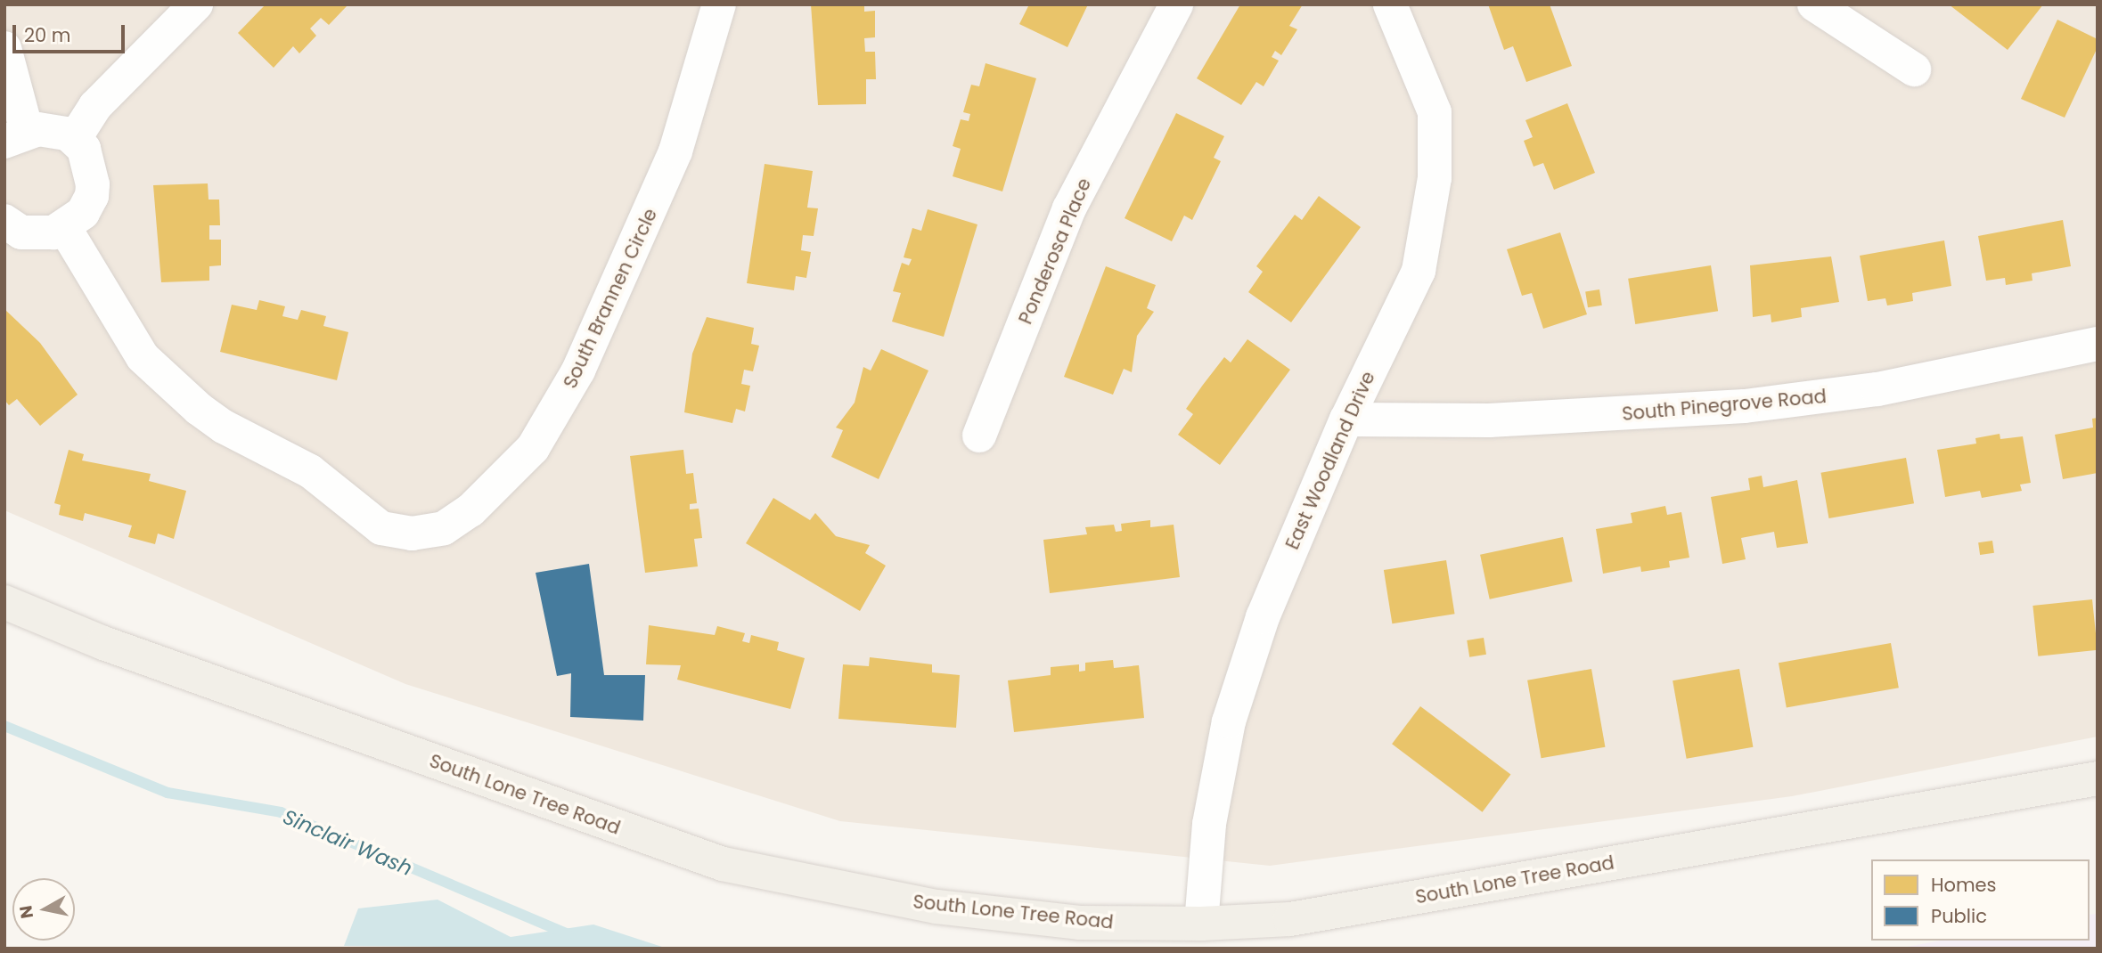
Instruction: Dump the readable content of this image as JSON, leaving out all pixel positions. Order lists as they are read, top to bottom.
{
  "streets": {
    "main road": ["South Lone Tree Road"],
    "street": [
      "Ponderosa Place",
      "South Brannen Circle",
      "South Pinegrove Road",
      "East Woodland Drive"
    ]
  },
  "crossings": [
    ["South Pinegrove Road", "East Woodland Drive"],
    ["East Woodland Drive", "South Lone Tree Road"]
  ],
  "water": ["Sinclair Wash"],
  "legend": ["Homes", "Public"],
  "scale_bar": "20 m",
  "north": "left"
}
